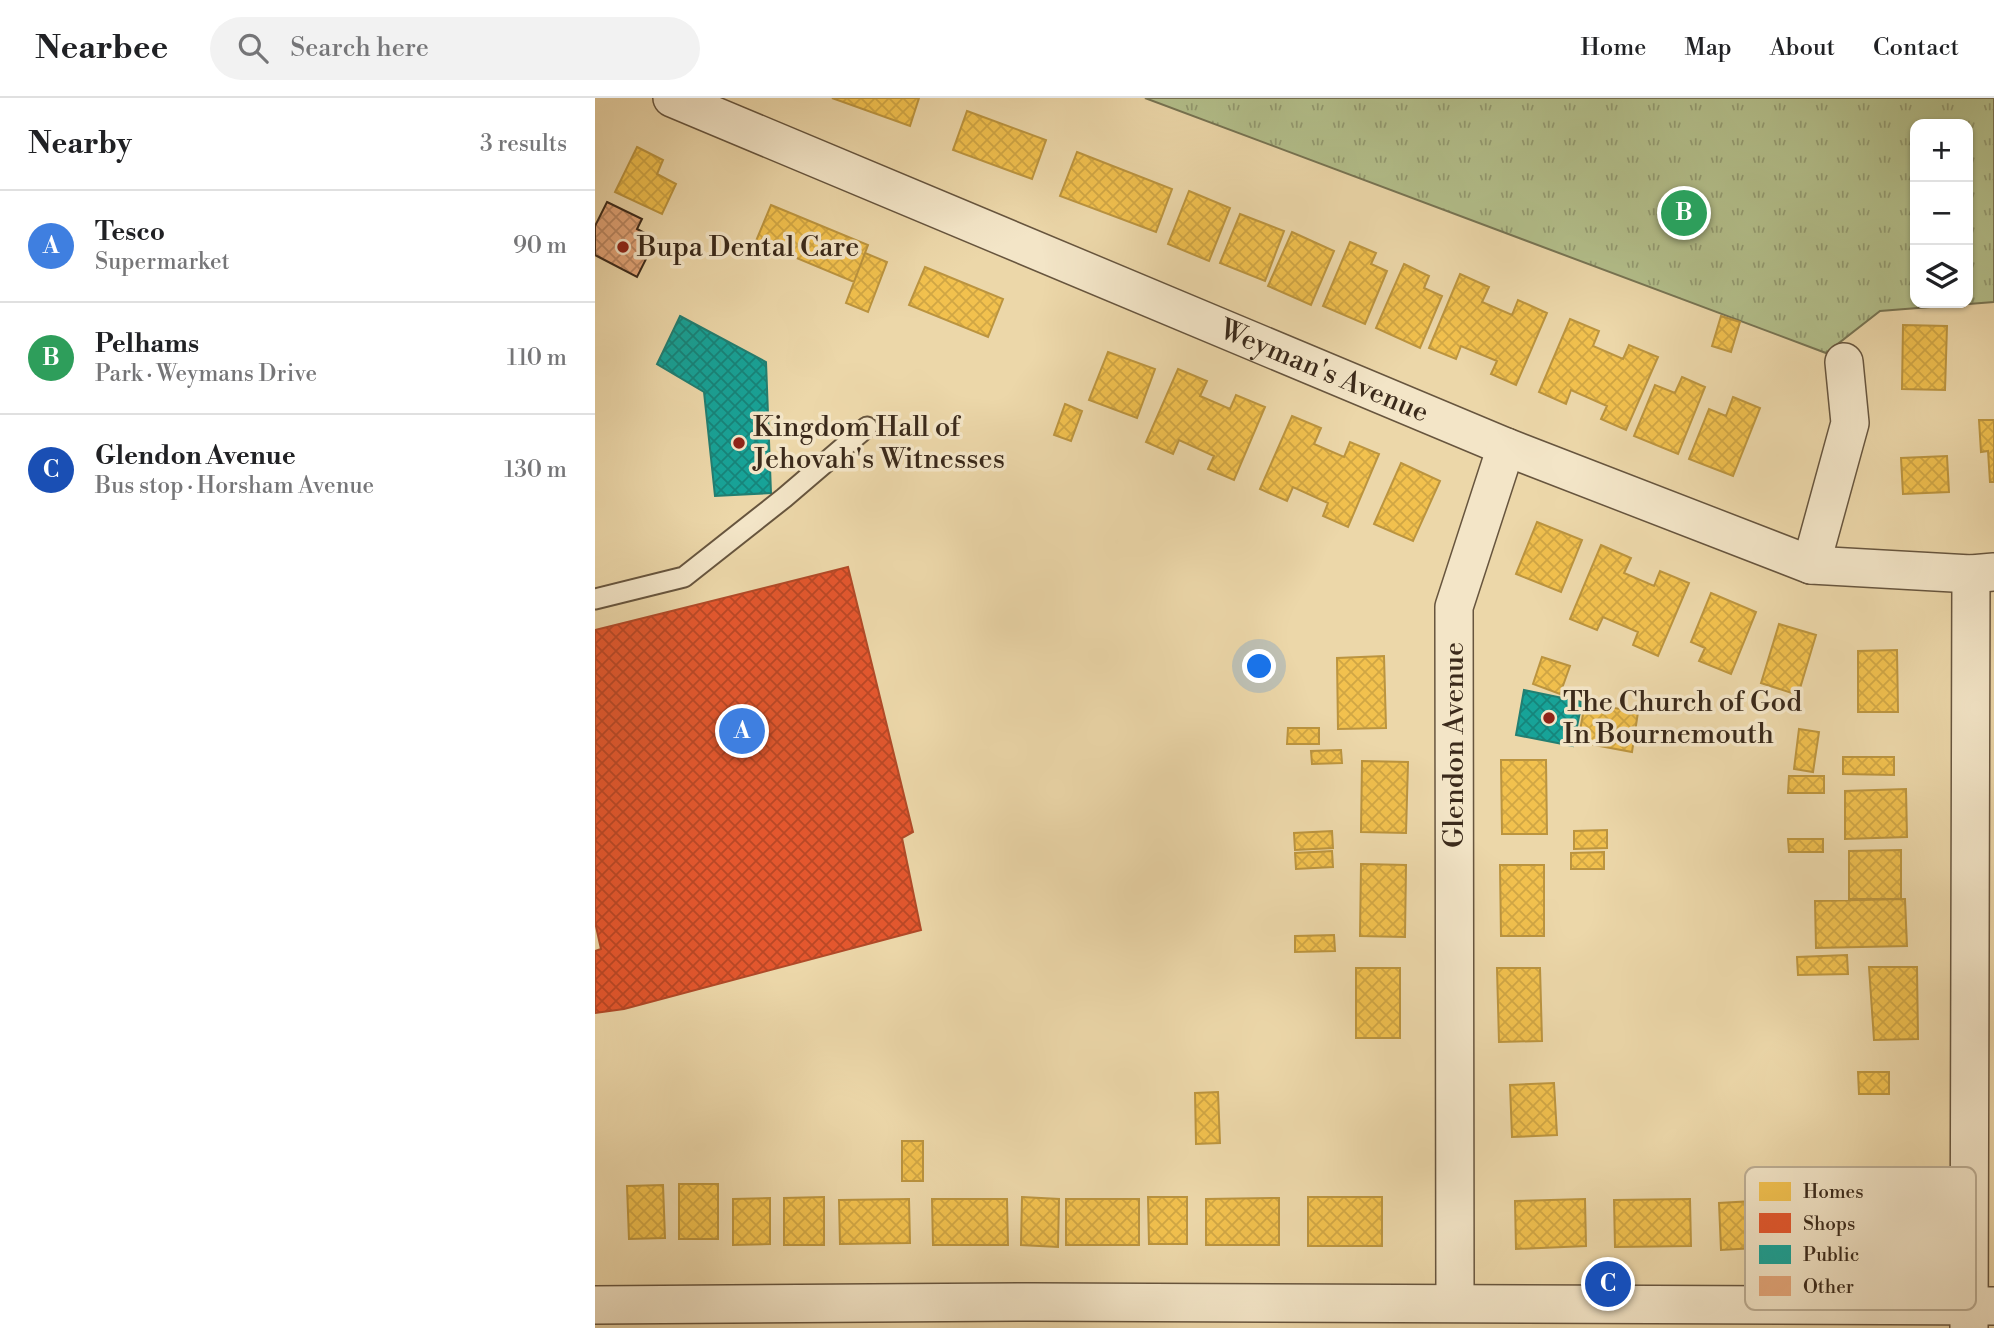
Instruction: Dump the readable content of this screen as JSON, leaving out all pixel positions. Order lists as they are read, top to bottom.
{
  "streets": {
    "street": ["Weyman's Avenue", "Glendon Avenue"]
  },
  "crossings": [
    ["Weyman's Avenue", "Glendon Avenue"]
  ],
  "places": ["Bupa Dental Care", "Kingdom Hall of Jehovah's Witnesses", "The Church of God In Bournemouth"],
  "legend": [
    "Homes",
    "Shops",
    "Public",
    "Other"
  ],
  "page": {
    "header": "Nearbee",
    "search": "Search here",
    "nav": [
      "Home",
      "Map",
      "About",
      "Contact"
    ],
    "heading": ["Nearby", "3 results"],
    "map_buttons": ["+", "−"],
    "pins": ["B", "A", "C"],
    "list": [
      {
        "mark": "A",
        "name": "Tesco",
        "note": "Supermarket",
        "value": "90 m"
      },
      {
        "mark": "B",
        "name": "Pelhams",
        "note": "Park · Weymans Drive",
        "value": "110 m"
      },
      {
        "mark": "C",
        "name": "Glendon Avenue",
        "note": "Bus stop · Horsham Avenue",
        "value": "130 m"
      }
    ]
  }
}
